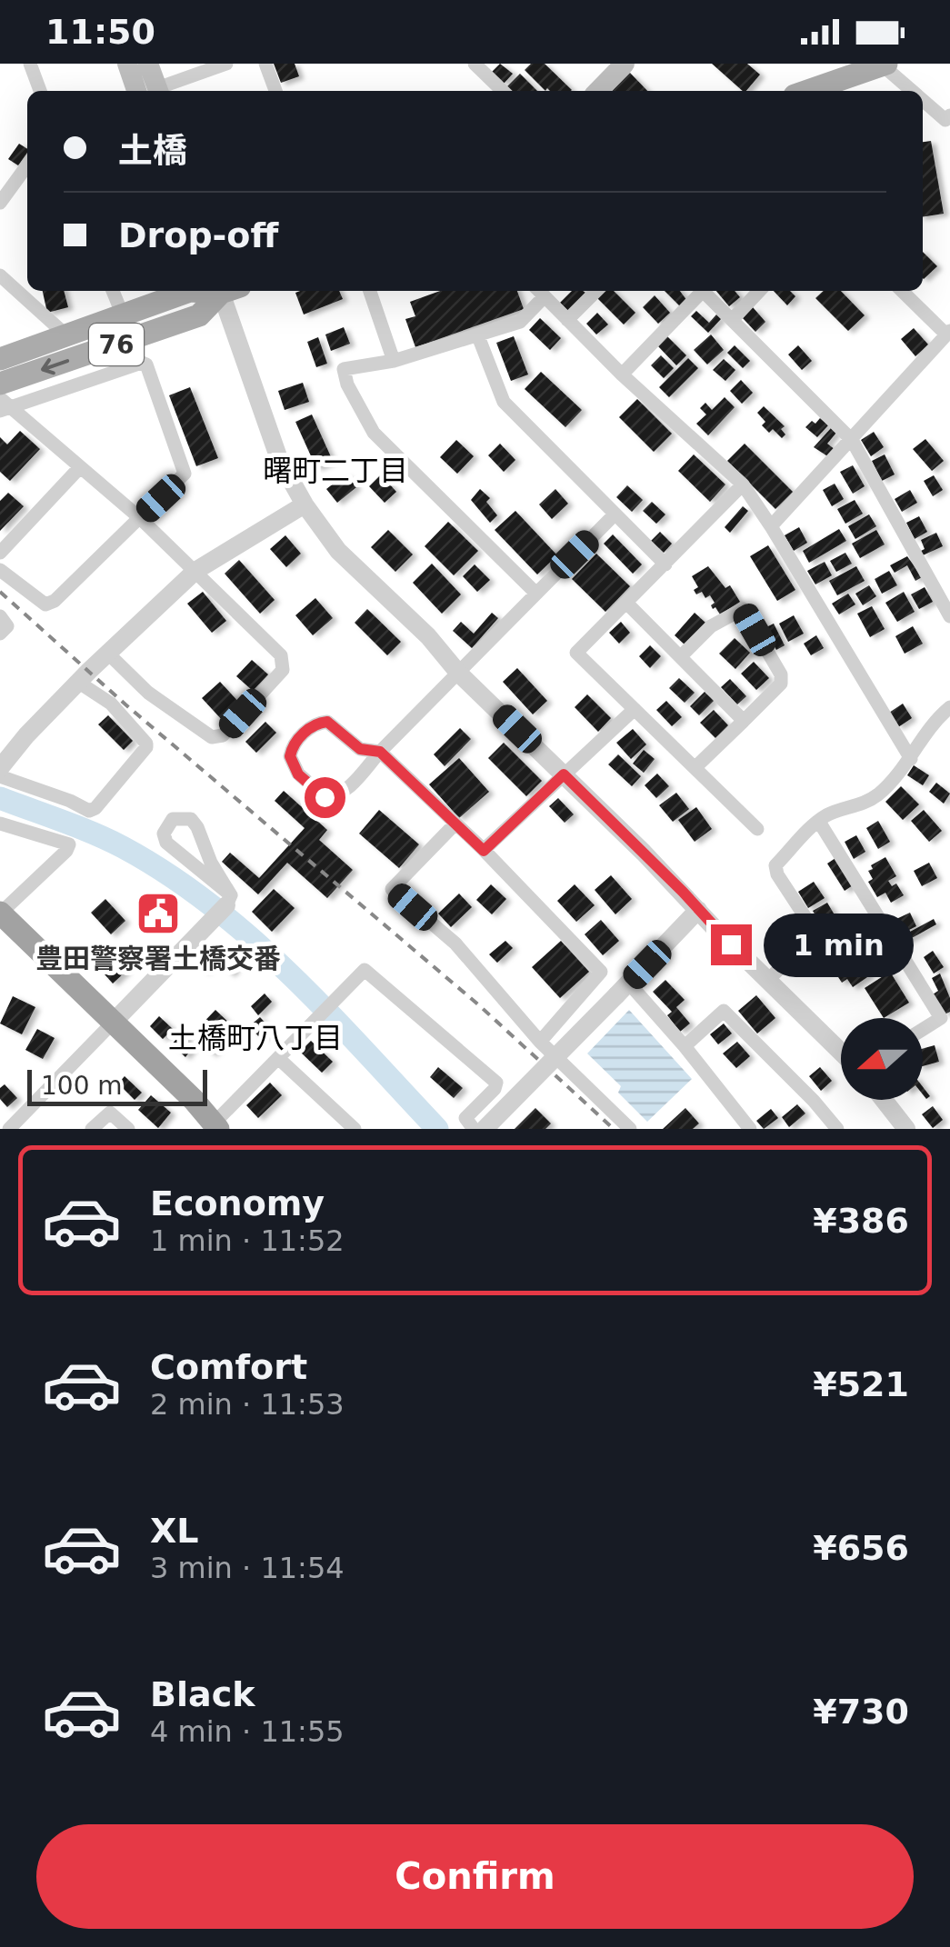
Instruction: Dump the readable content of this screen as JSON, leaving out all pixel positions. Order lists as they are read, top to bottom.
{
  "streets": {
    "main road": ["76"]
  },
  "districts": ["曙町二丁目", "土橋町八丁目"],
  "places": {
    "public building": ["豊田警察署土橋交番"]
  },
  "scale_bar": "100 m",
  "north": "left",
  "page": {
    "status": "11:50",
    "banner": ["土橋", "Drop-off"],
    "bubble": "1 min",
    "scale": "100 m",
    "list": [
      {
        "name": "Economy",
        "note": "1 min · 11:52",
        "value": "¥386"
      },
      {
        "name": "Comfort",
        "note": "2 min · 11:53",
        "value": "¥521"
      },
      {
        "name": "XL",
        "note": "3 min · 11:54",
        "value": "¥656"
      },
      {
        "name": "Black",
        "note": "4 min · 11:55",
        "value": "¥730"
      }
    ],
    "buttons": "Confirm"
  }
}
